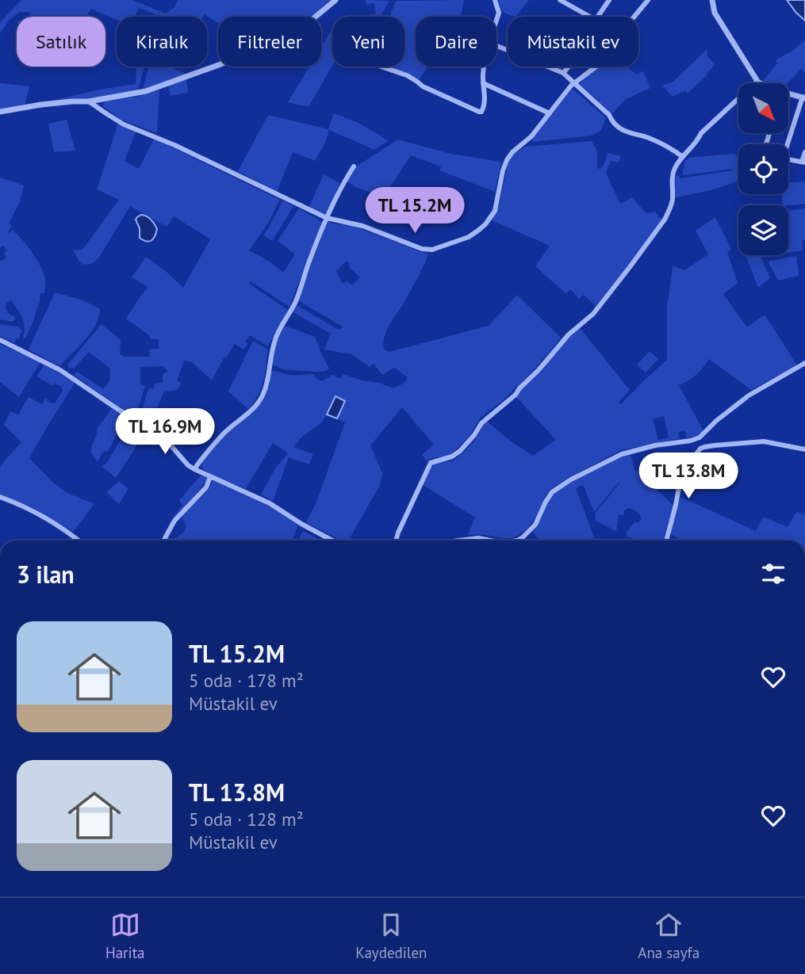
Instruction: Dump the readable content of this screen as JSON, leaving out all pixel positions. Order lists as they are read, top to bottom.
{
  "north": "bottom right",
  "page": {
    "chip": [
      "Satılık",
      "Kiralık",
      "Filtreler",
      "Yeni",
      "Daire",
      "Müstakil ev"
    ],
    "price": ["TL 15.2M", "TL 16.9M", "TL 13.8M"],
    "heading": "3 ilan",
    "list": [
      {
        "name": "TL 15.2M",
        "note": "5 oda · 178 m² · Müstakil ev"
      },
      {
        "name": "TL 13.8M",
        "note": "5 oda · 128 m² · Müstakil ev"
      }
    ],
    "tabs": ["Harita", "Kaydedilen", "Ana sayfa"]
  }
}
